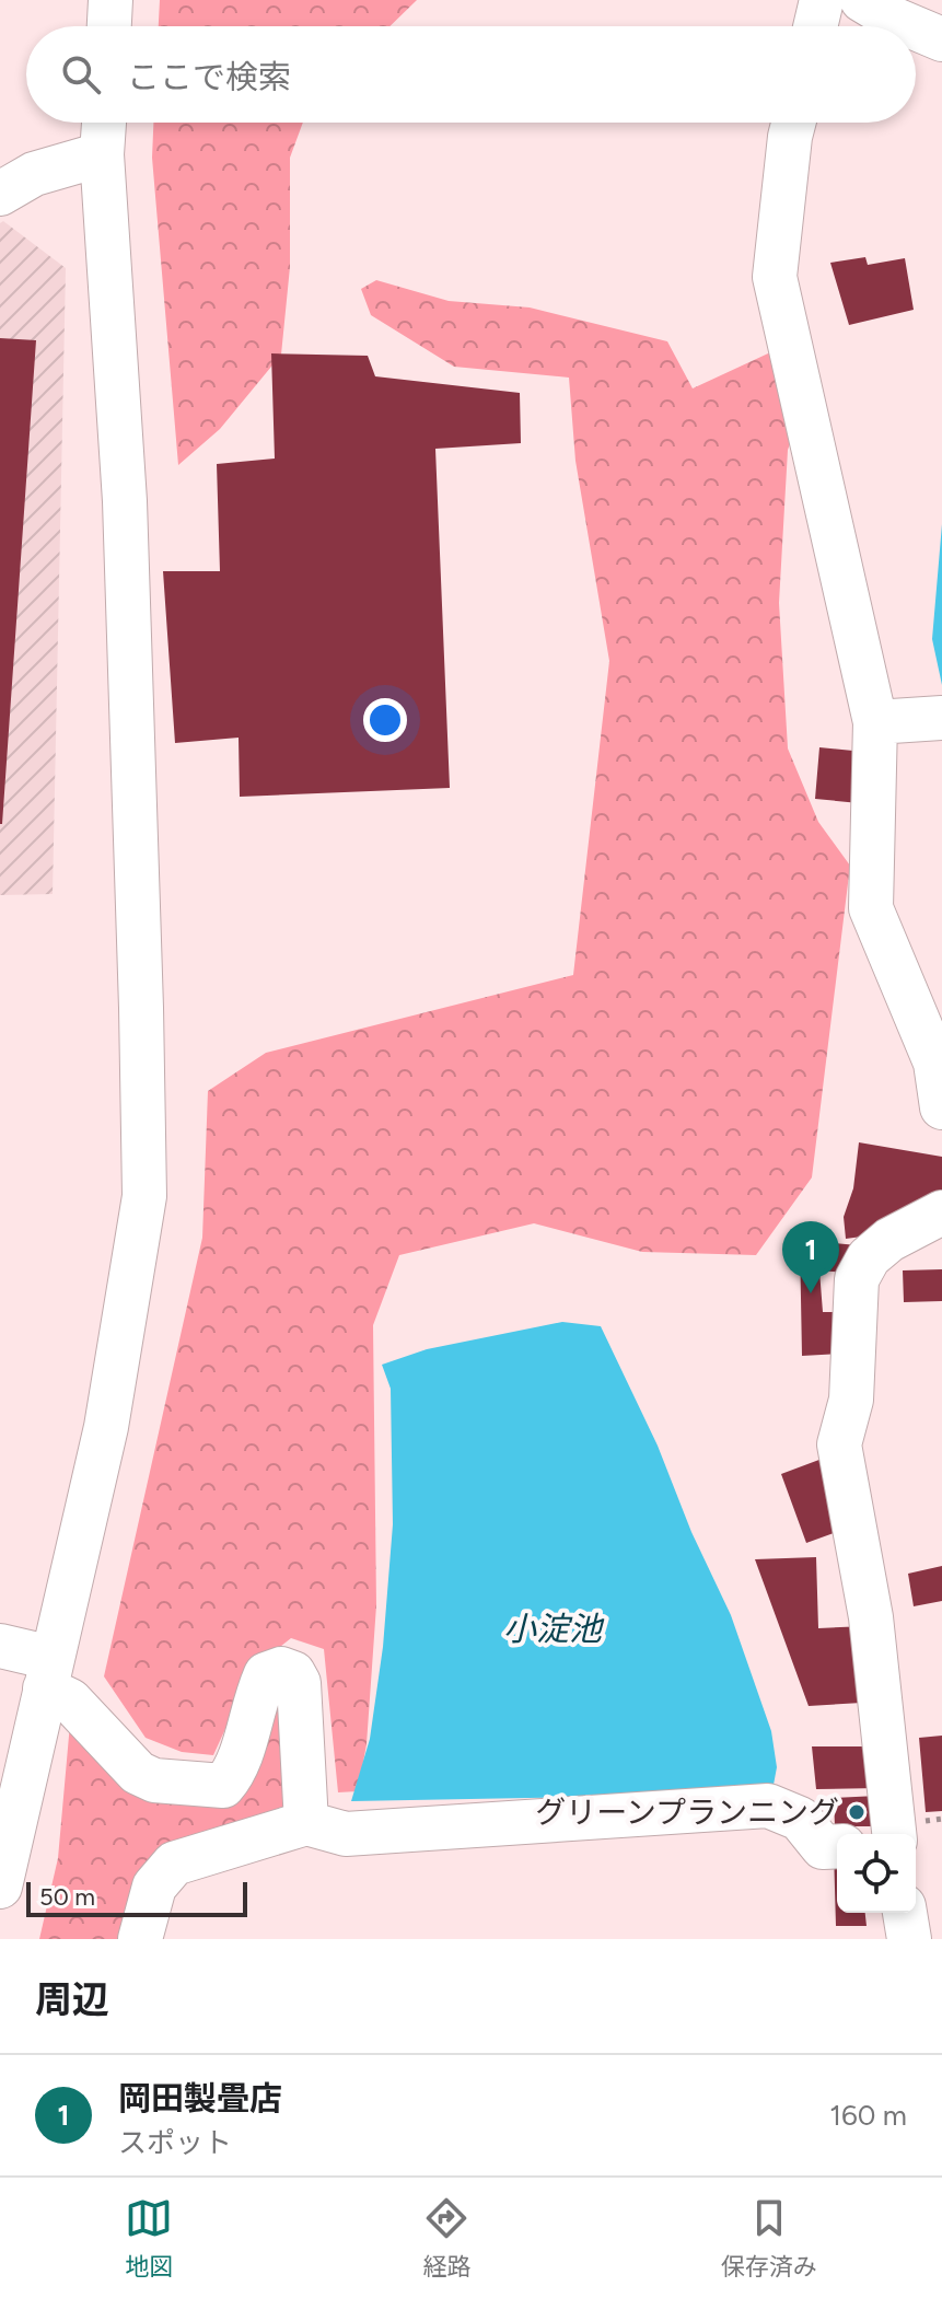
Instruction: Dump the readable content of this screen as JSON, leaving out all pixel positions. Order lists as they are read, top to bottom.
{
  "water": ["小淀池"],
  "places": ["グリーンプランニング"],
  "scale_bar": "50 m",
  "page": {
    "search": "ここで検索",
    "pins": "1",
    "scale": "50 m",
    "heading": "周辺",
    "list": [
      {
        "mark": "1",
        "name": "岡田製畳店",
        "note": "スポット",
        "value": "160 m"
      }
    ],
    "nav": ["地図", "経路", "保存済み"]
  }
}
